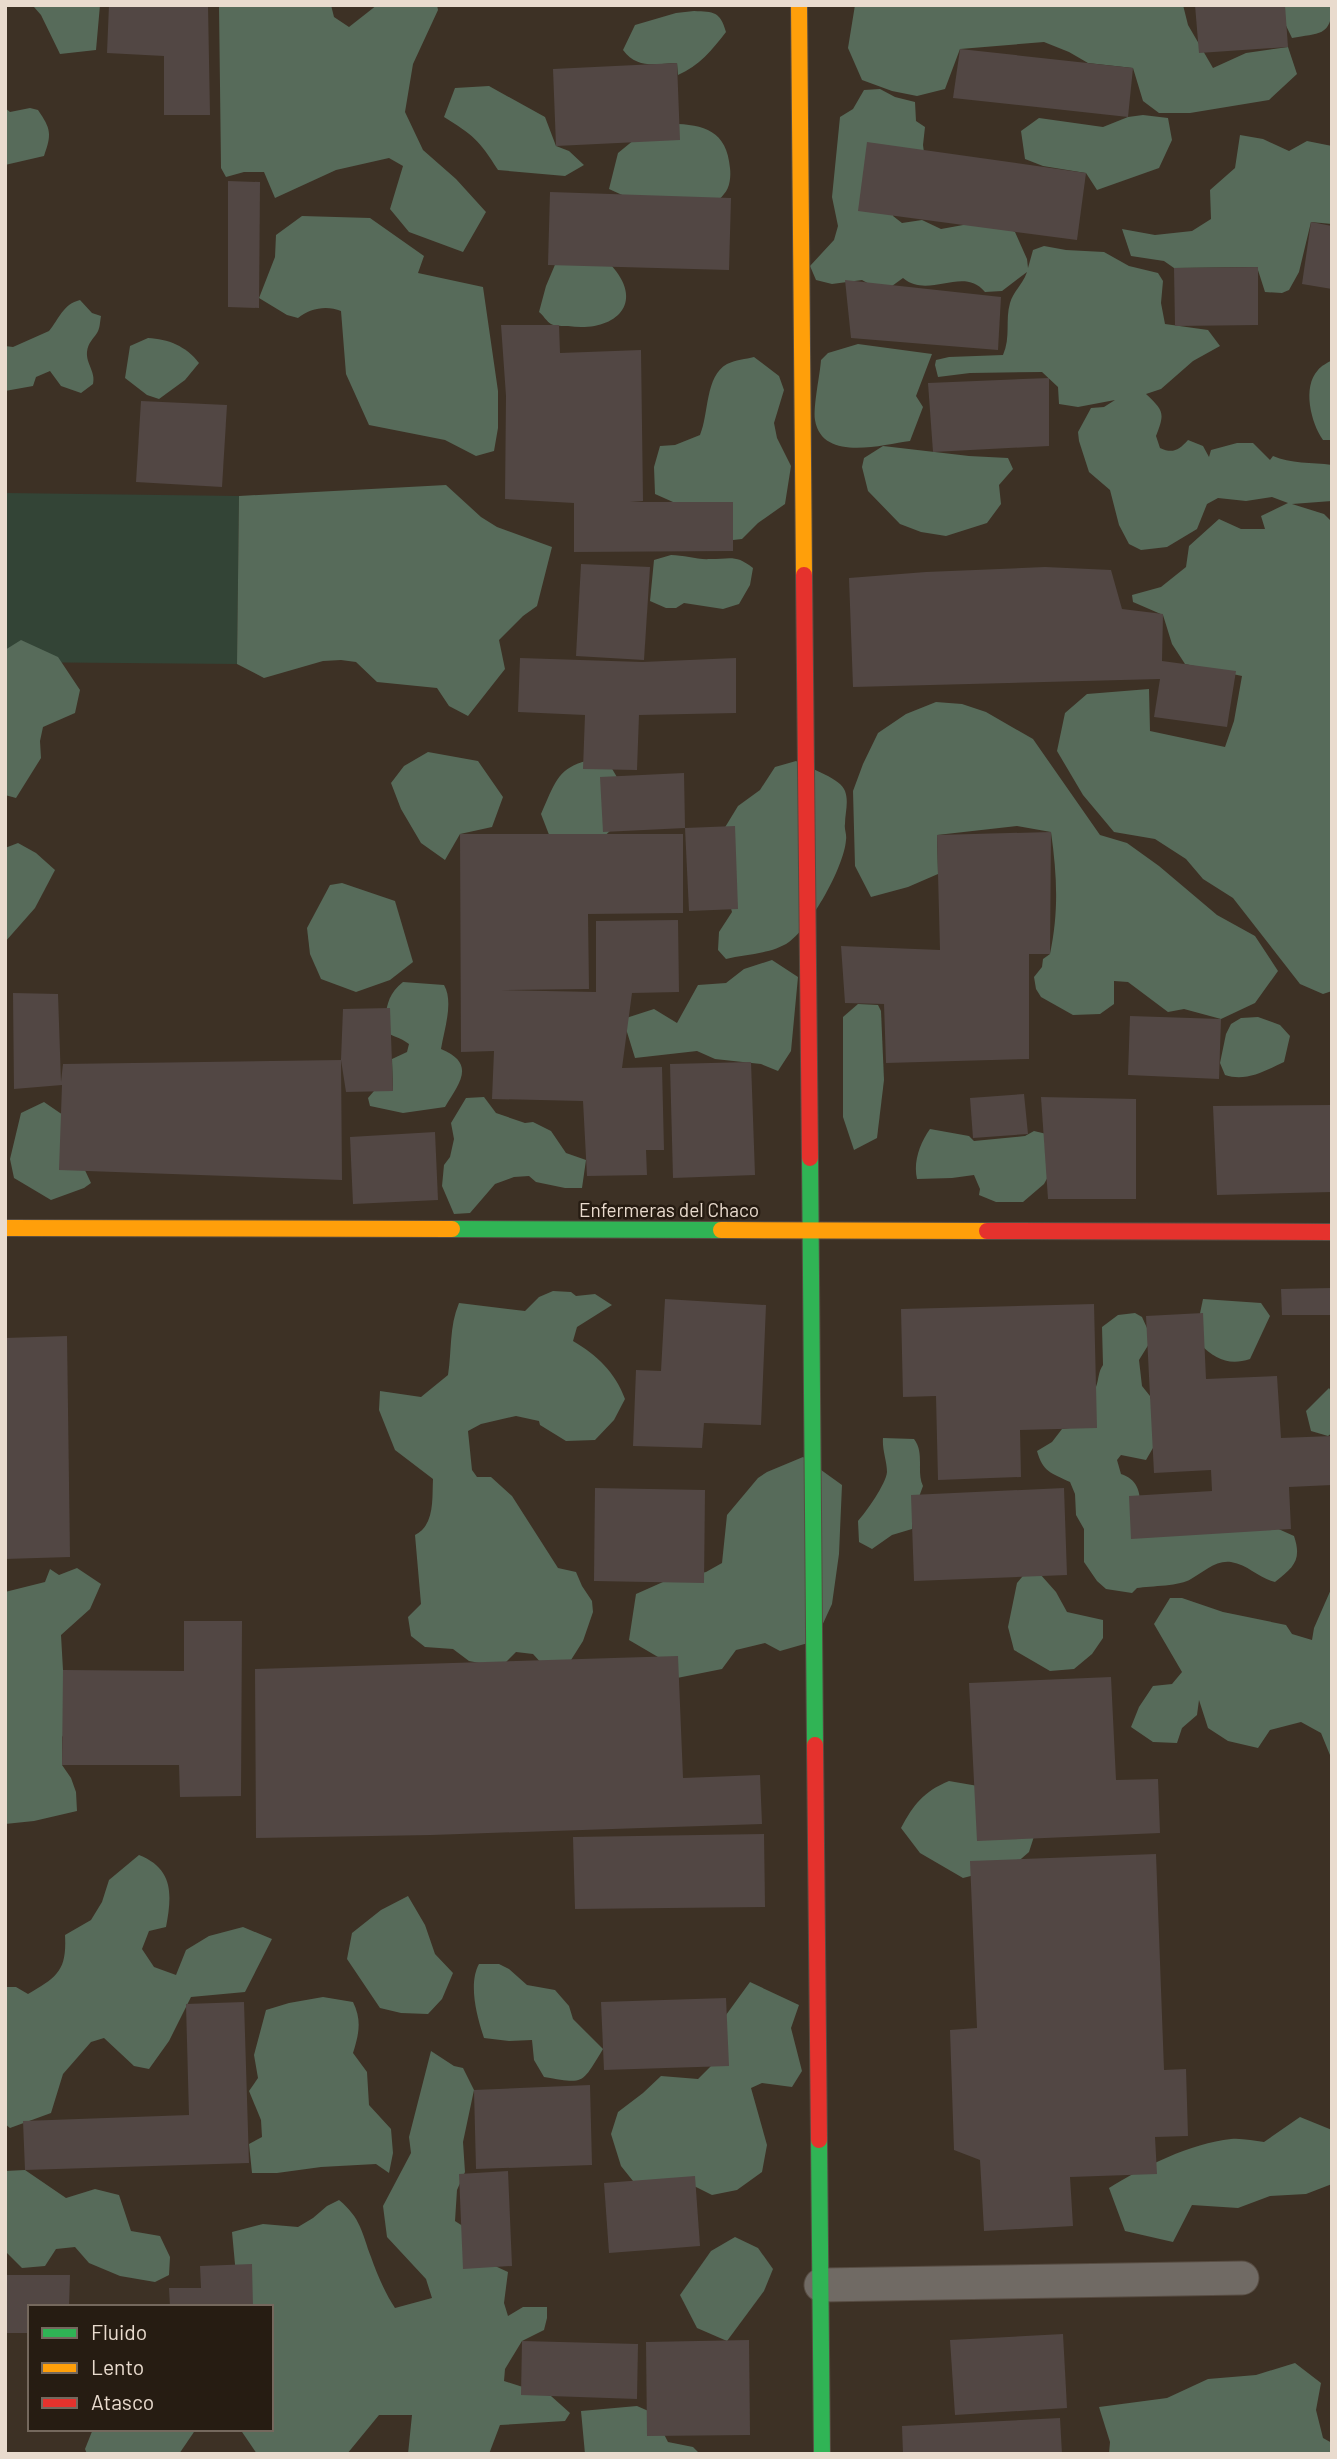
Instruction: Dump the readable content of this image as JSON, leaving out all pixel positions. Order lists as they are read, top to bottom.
{
  "streets": {
    "street": ["Enfermeras del Chaco"]
  },
  "legend": ["Fluido", "Lento", "Atasco"]
}
